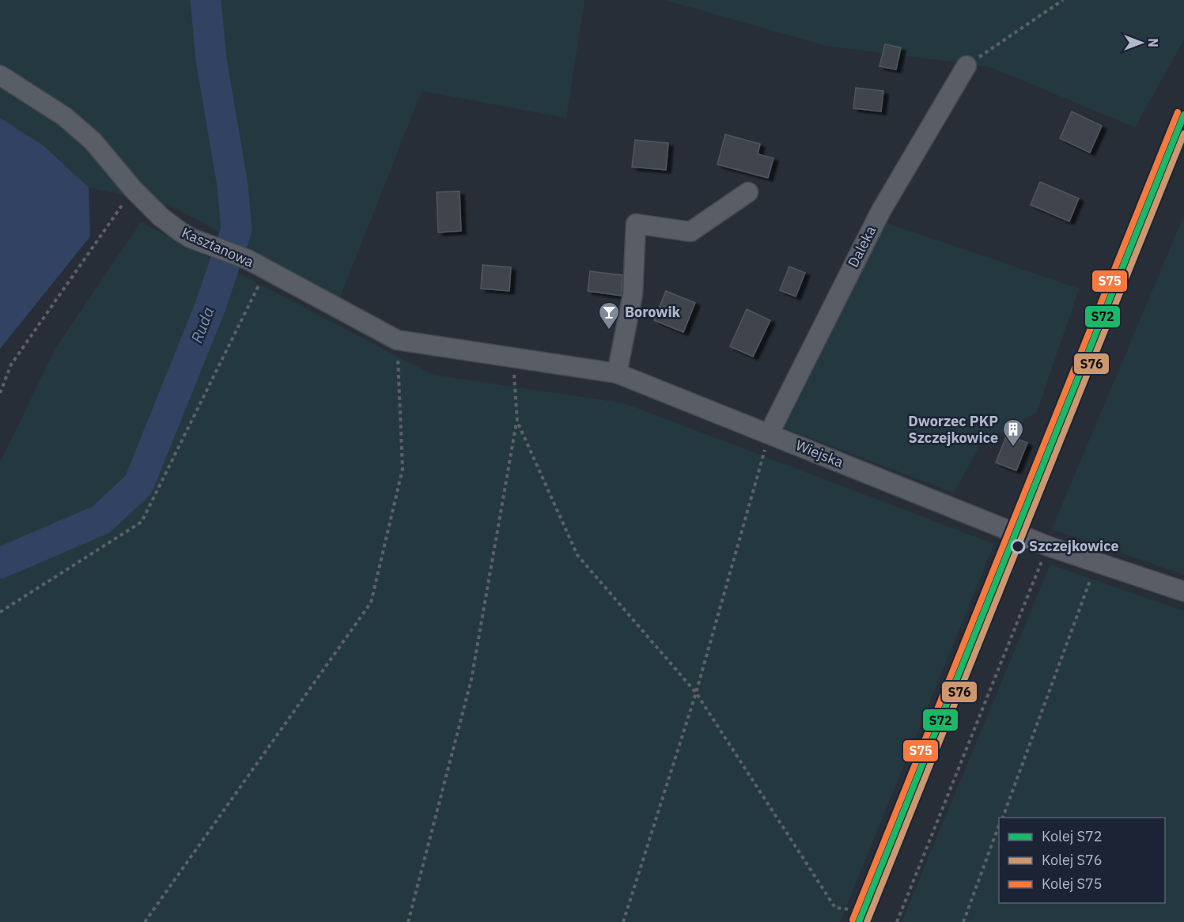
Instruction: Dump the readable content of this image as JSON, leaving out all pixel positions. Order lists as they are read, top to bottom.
{
  "streets": {
    "street": ["Daleka", "Kasztanowa", "Wiejska"]
  },
  "crossings": [
    ["Daleka", "Wiejska"],
    ["Kasztanowa", "Wiejska"]
  ],
  "water": ["Ruda"],
  "places": {
    "bar": ["Borowik"],
    "building": ["Dworzec PKP Szczejkowice"],
    "other": ["Szczejkowice"]
  },
  "lines": ["rail line S75", "rail line S72", "rail line S76"],
  "legend": ["Kolej S72", "Kolej S76", "Kolej S75"],
  "north": "right"
}
